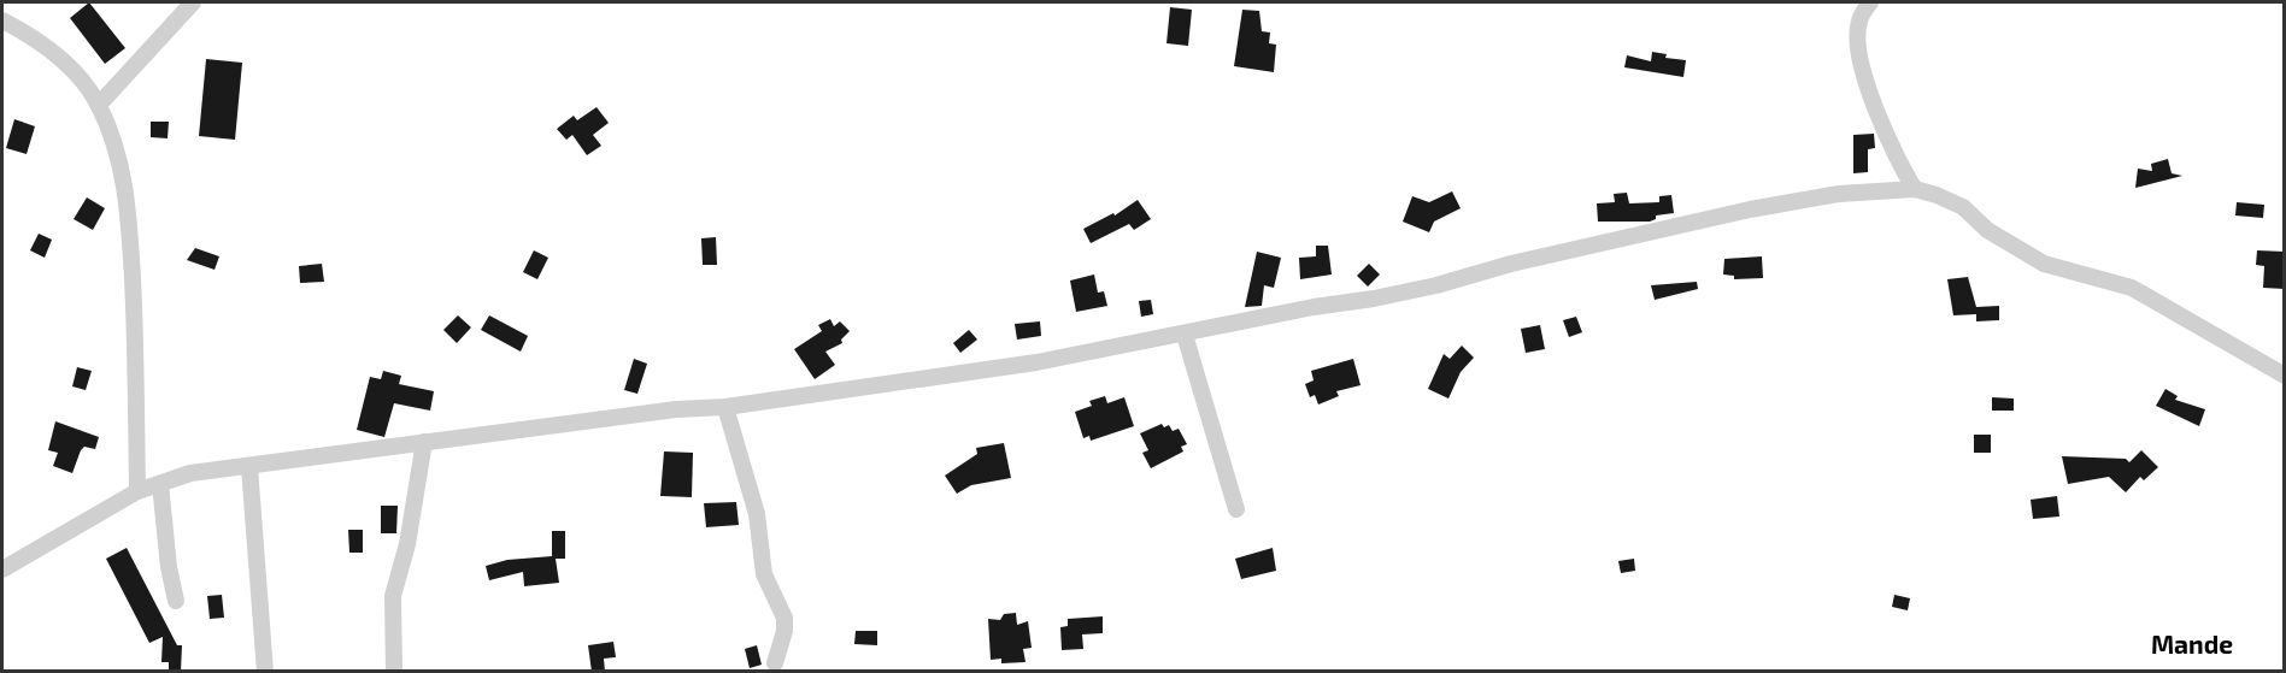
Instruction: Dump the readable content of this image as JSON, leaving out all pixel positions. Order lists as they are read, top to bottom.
{
  "districts": ["Mande"]
}
